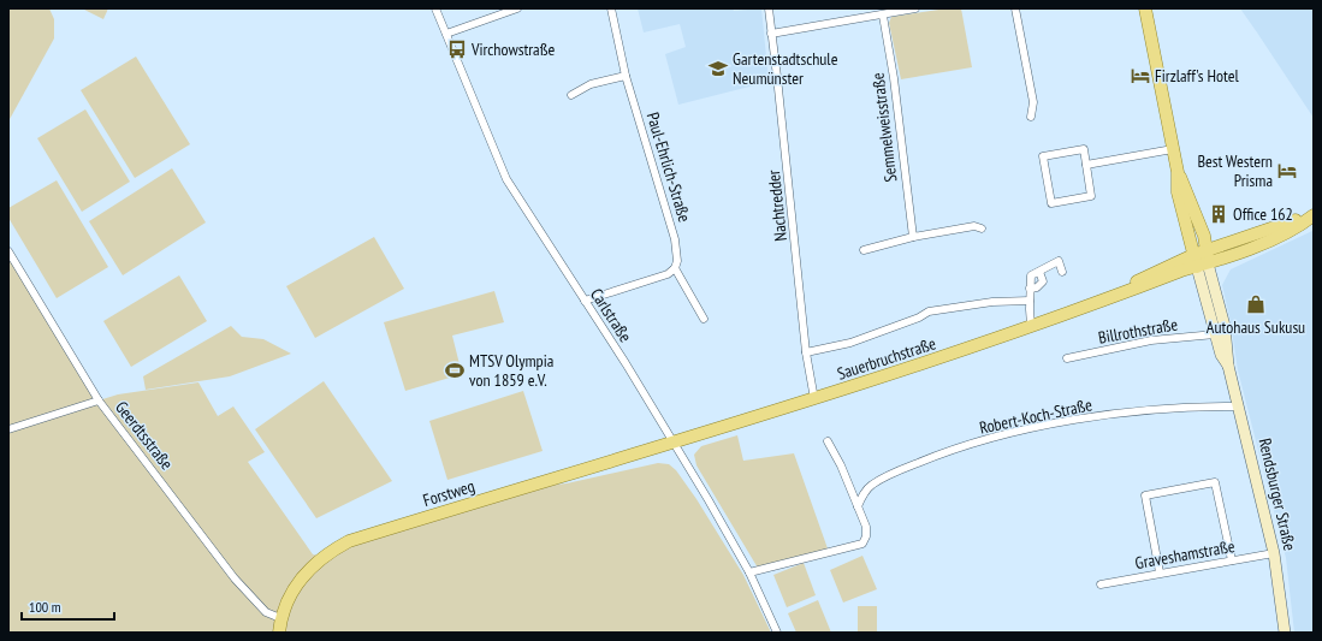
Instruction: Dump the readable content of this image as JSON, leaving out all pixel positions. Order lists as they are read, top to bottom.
{
  "streets": {
    "main road": ["Sauerbruchstraße", "Forstweg", "Rendsburger Straße"],
    "street": [
      "Semmelweisstraße",
      "Paul-Ehrlich-Straße",
      "Nachtredder",
      "Carlstraße",
      "Billrothstraße",
      "Robert-Koch-Straße",
      "Geerdtsstraße",
      "Graveshamstraße"
    ]
  },
  "crossings": [
    ["Nachtredder", "Sauerbruchstraße"],
    ["Carlstraße", "Sauerbruchstraße"],
    ["Carlstraße", "Forstweg"],
    ["Billrothstraße", "Rendsburger Straße"],
    ["Sauerbruchstraße", "Forstweg"],
    ["Sauerbruchstraße", "Rendsburger Straße"],
    ["Robert-Koch-Straße", "Rendsburger Straße"],
    ["Geerdtsstraße", "Forstweg"],
    ["Rendsburger Straße", "Graveshamstraße"]
  ],
  "places": {
    "bus stop": ["Virchowstraße"],
    "school or university": ["Gartenstadtschule Neumünster"],
    "hotel": ["Firzlaff's Hotel", "Best Western Prisma"],
    "building": ["Office 162"],
    "shop": ["Autohaus Sukusu"],
    "sports": ["MTSV Olympia von 1859 e.V."]
  },
  "scale_bar": "100 m"
}
